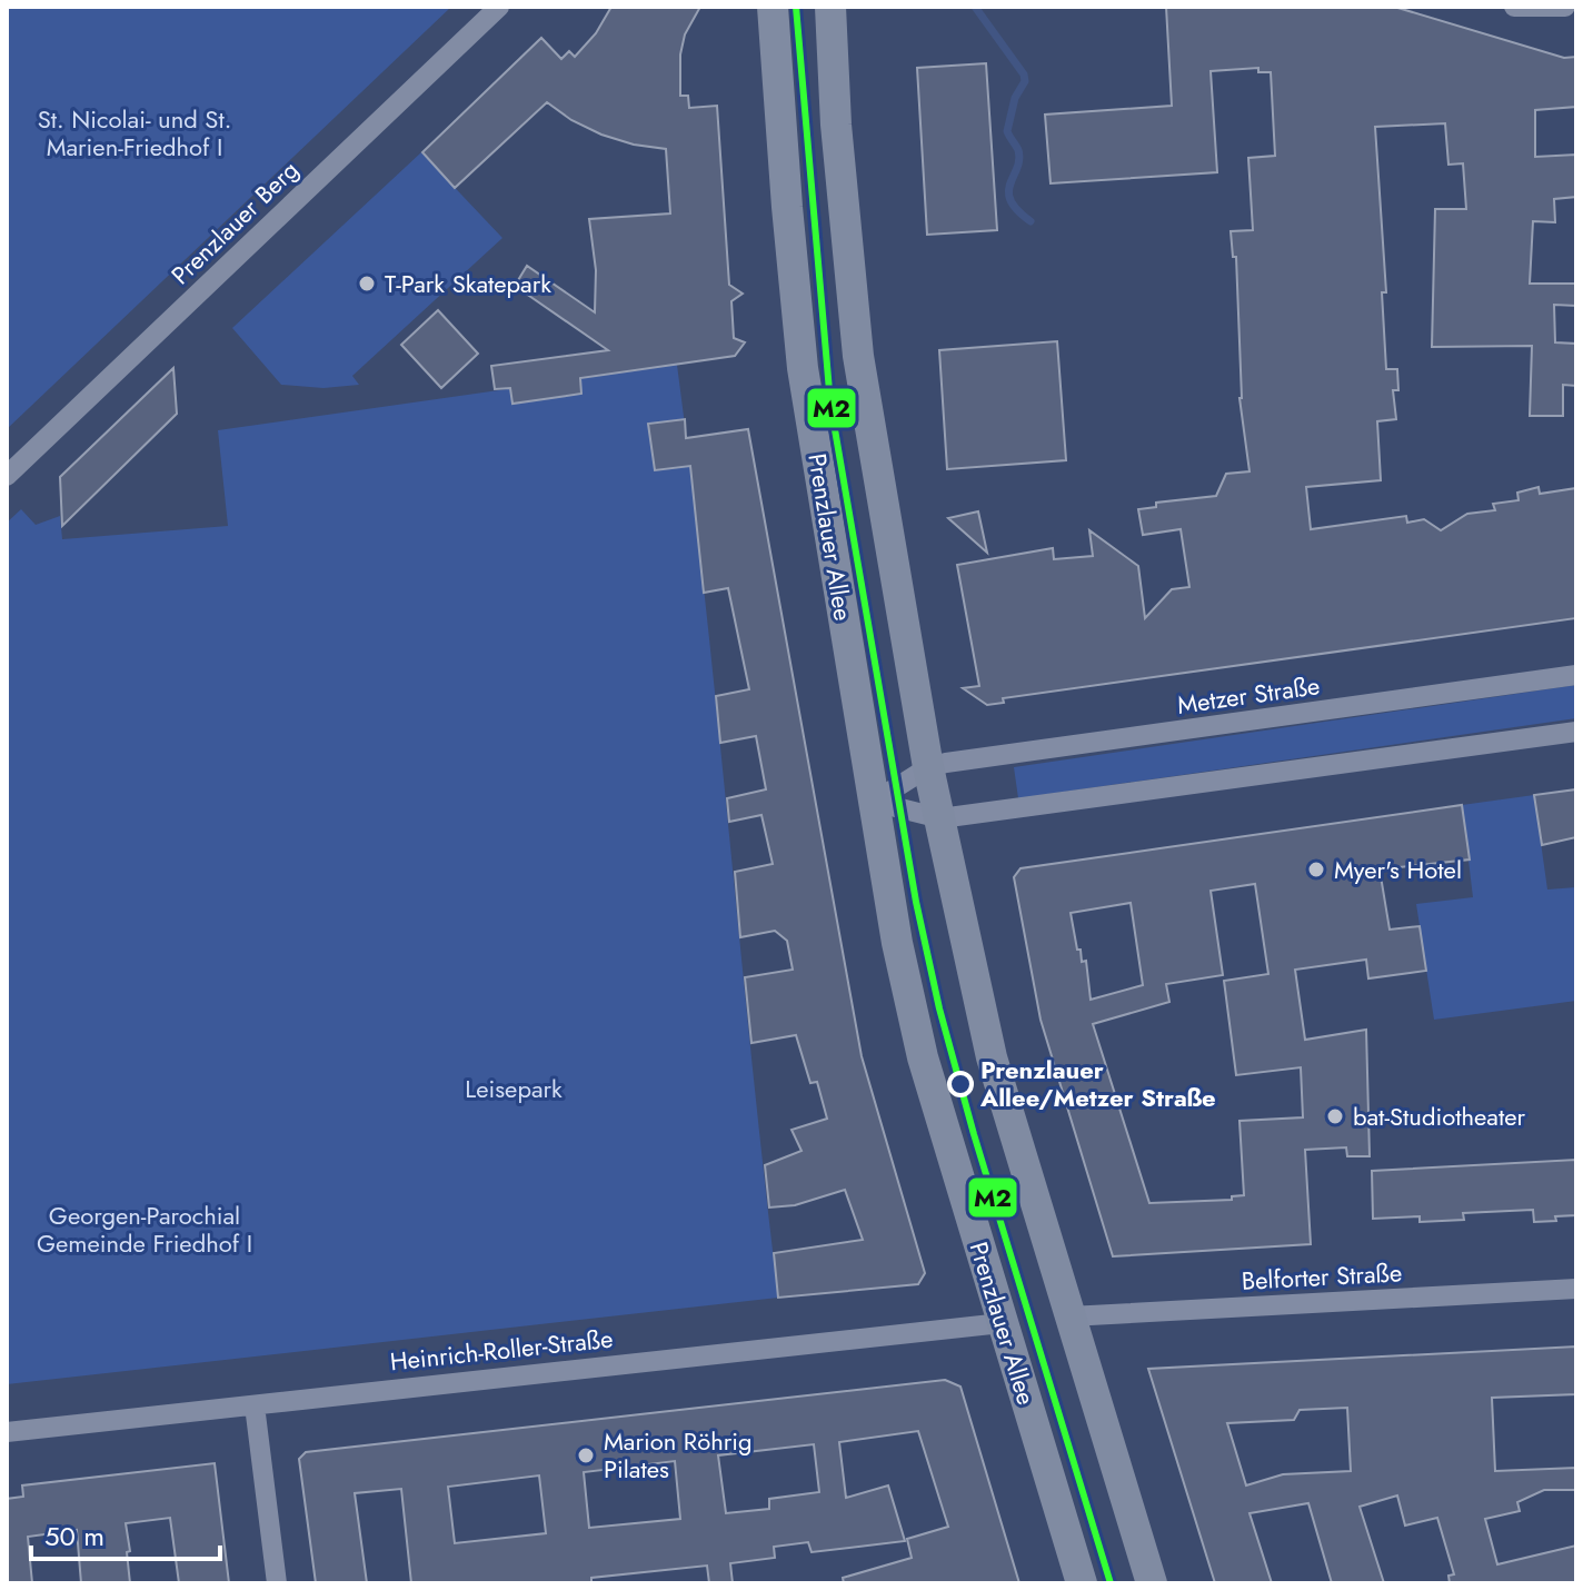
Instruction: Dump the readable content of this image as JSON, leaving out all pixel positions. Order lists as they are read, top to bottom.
{
  "streets": {
    "main road": ["Prenzlauer Allee"],
    "street": [
      "Prenzlauer Berg",
      "Metzer Straße",
      "Belforter Straße",
      "Heinrich-Roller-Straße"
    ]
  },
  "crossings": [
    ["Prenzlauer Allee", "Heinrich-Roller-Straße"]
  ],
  "parks": ["St. Nicolai- und St. Marien-Friedhof I", "Leisepark", "Georgen-Parochial Gemeinde Friedhof I"],
  "places": [
    "T-Park Skatepark",
    "Myer's Hotel",
    "Prenzlauer Allee/Metzer Straße",
    "bat-Studiotheater",
    "Marion Röhrig Pilates"
  ],
  "lines": ["transit line M2"],
  "scale_bar": "50 m"
}
